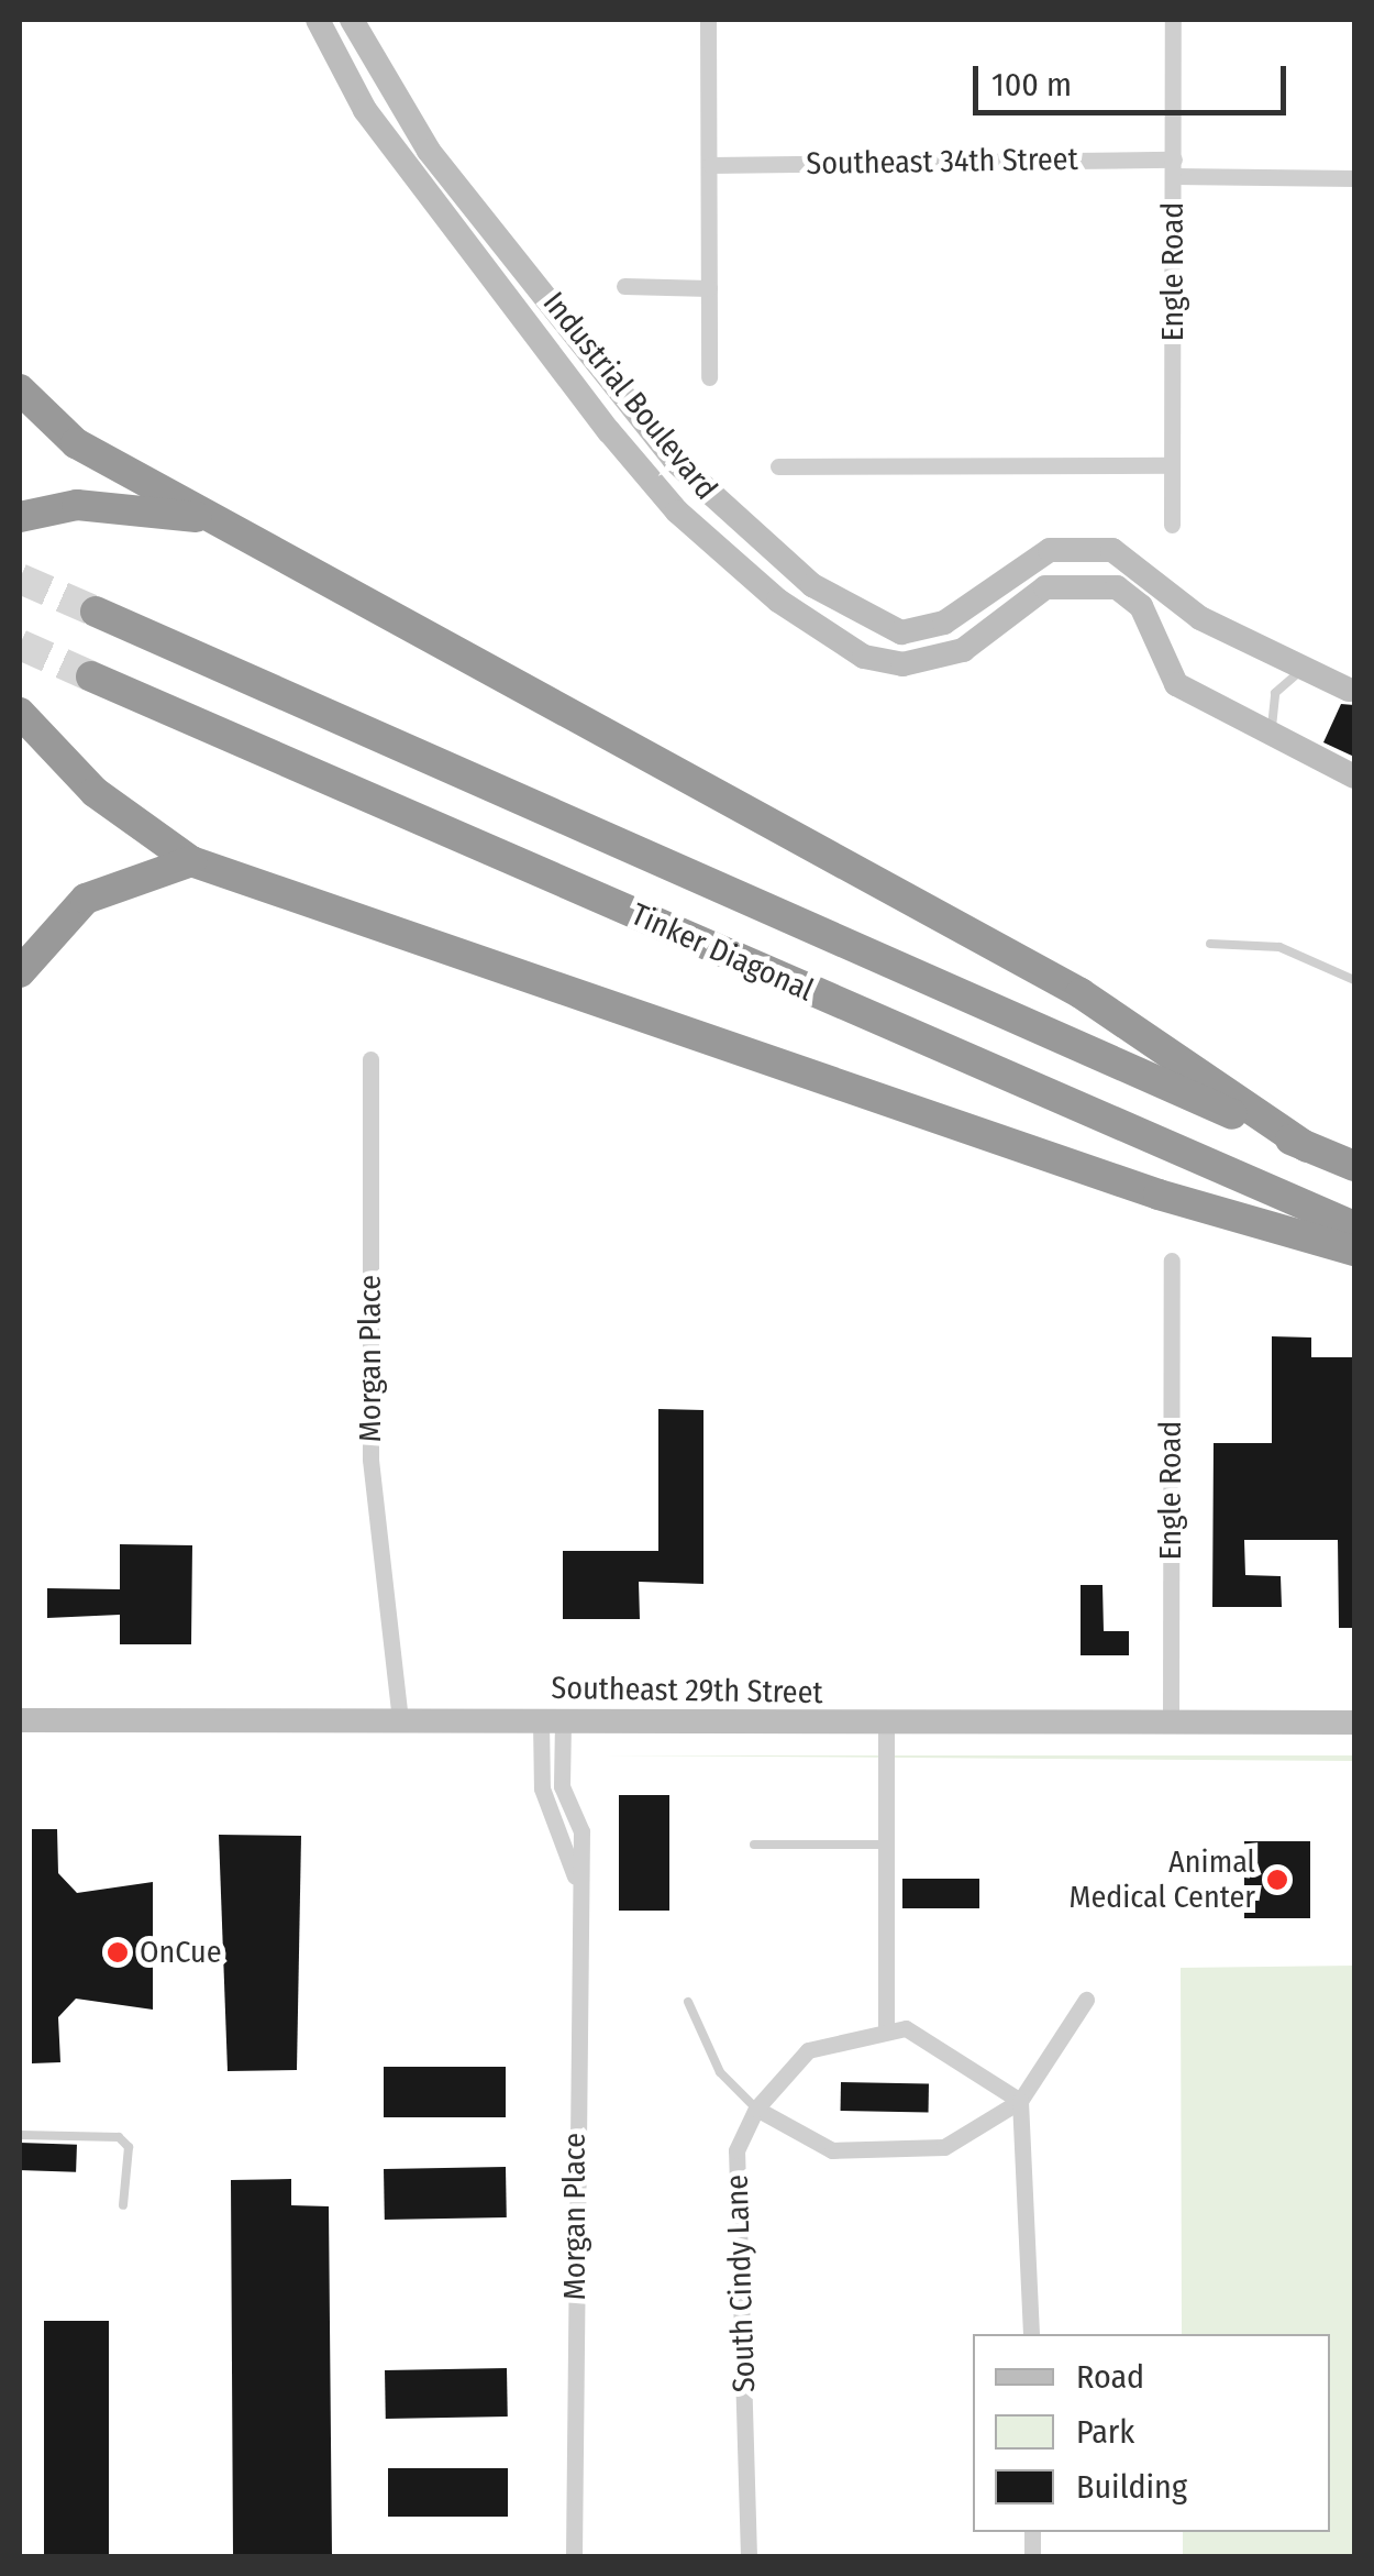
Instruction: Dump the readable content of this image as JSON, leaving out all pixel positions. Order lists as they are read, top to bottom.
{
  "streets": {
    "highway": ["Tinker Diagonal"],
    "main road": ["Industrial Boulevard", "Southeast 29th Street"],
    "street": [
      "Southeast 34th Street",
      "Engle Road",
      "Morgan Place",
      "South Cindy Lane"
    ]
  },
  "crossings": [
    ["Southeast 34th Street", "Engle Road"],
    ["Engle Road", "Southeast 29th Street"],
    ["Morgan Place", "Southeast 29th Street"]
  ],
  "places": ["Animal Medical Center", "OnCue"],
  "legend": ["Road", "Park", "Building"],
  "scale_bar": "100 m"
}
